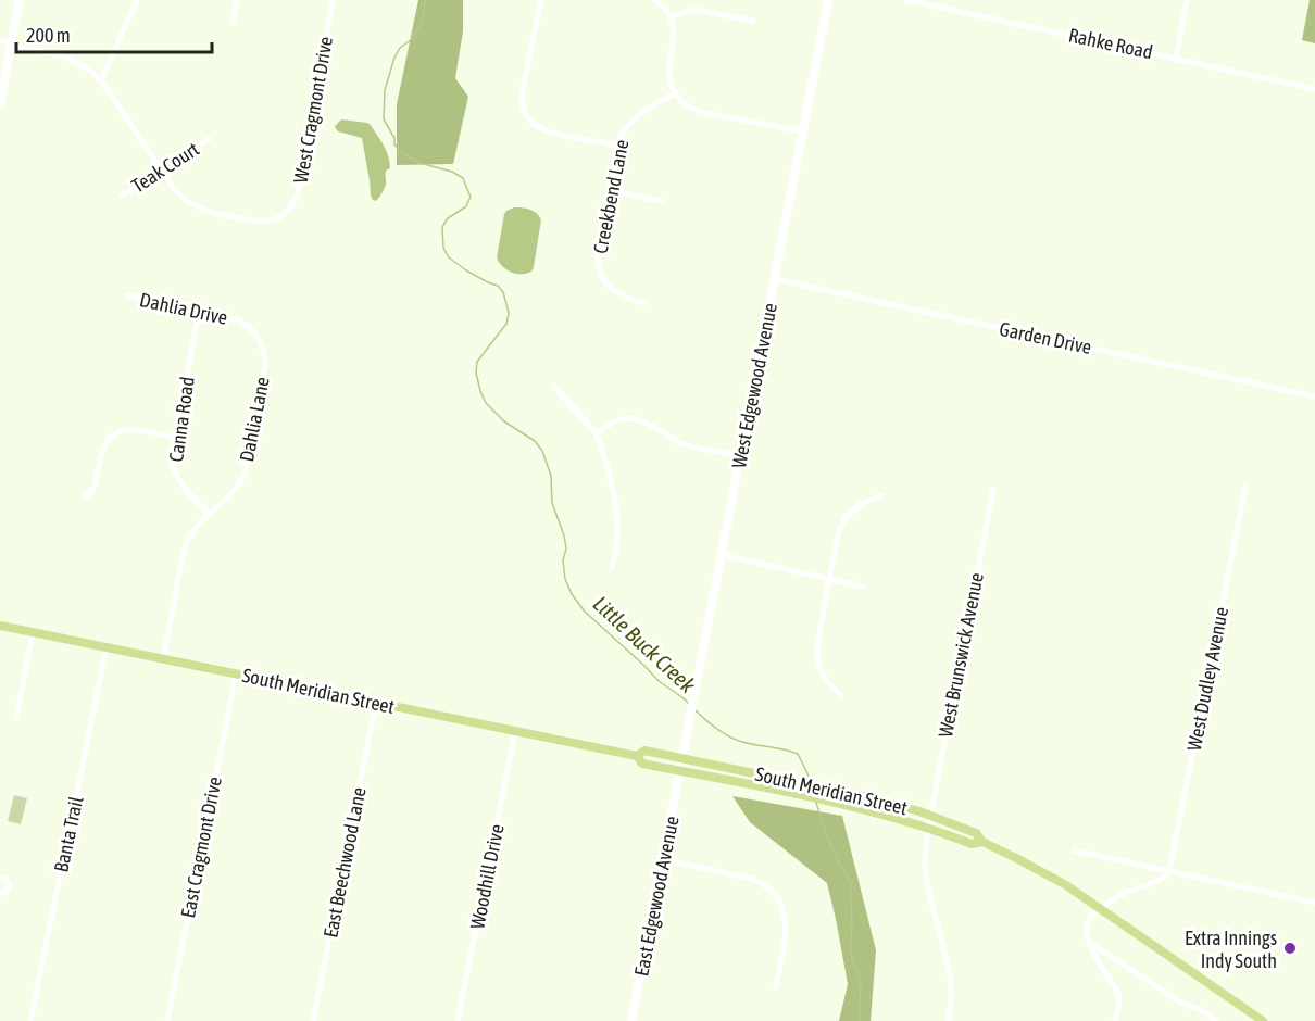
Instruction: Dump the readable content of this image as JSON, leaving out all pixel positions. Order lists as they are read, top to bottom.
{
  "streets": {
    "main road": ["West Edgewood Avenue", "South Meridian Street", "East Edgewood Avenue"],
    "street": [
      "Rahke Road",
      "West Cragmont Drive",
      "Teak Court",
      "Creekbend Lane",
      "Dahlia Drive",
      "Garden Drive",
      "Canna Road",
      "Dahlia Lane",
      "West Brunswick Avenue",
      "West Dudley Avenue",
      "Banta Trail",
      "East Cragmont Drive",
      "East Beechwood Lane",
      "Woodhill Drive"
    ]
  },
  "crossings": [
    ["West Cragmont Drive", "Teak Court"],
    ["Dahlia Drive", "Canna Road"],
    ["Dahlia Drive", "Dahlia Lane"],
    ["Garden Drive", "West Edgewood Avenue"],
    ["West Edgewood Avenue", "South Meridian Street"],
    ["West Edgewood Avenue", "East Edgewood Avenue"],
    ["Canna Road", "Dahlia Lane"],
    ["Dahlia Lane", "South Meridian Street"],
    ["West Brunswick Avenue", "South Meridian Street"],
    ["South Meridian Street", "Banta Trail"],
    ["South Meridian Street", "East Cragmont Drive"],
    ["South Meridian Street", "East Beechwood Lane"],
    ["South Meridian Street", "Woodhill Drive"],
    ["South Meridian Street", "East Edgewood Avenue"]
  ],
  "water": ["Little Buck Creek"],
  "places": ["Extra Innings Indy South"],
  "scale_bar": "200 m"
}
